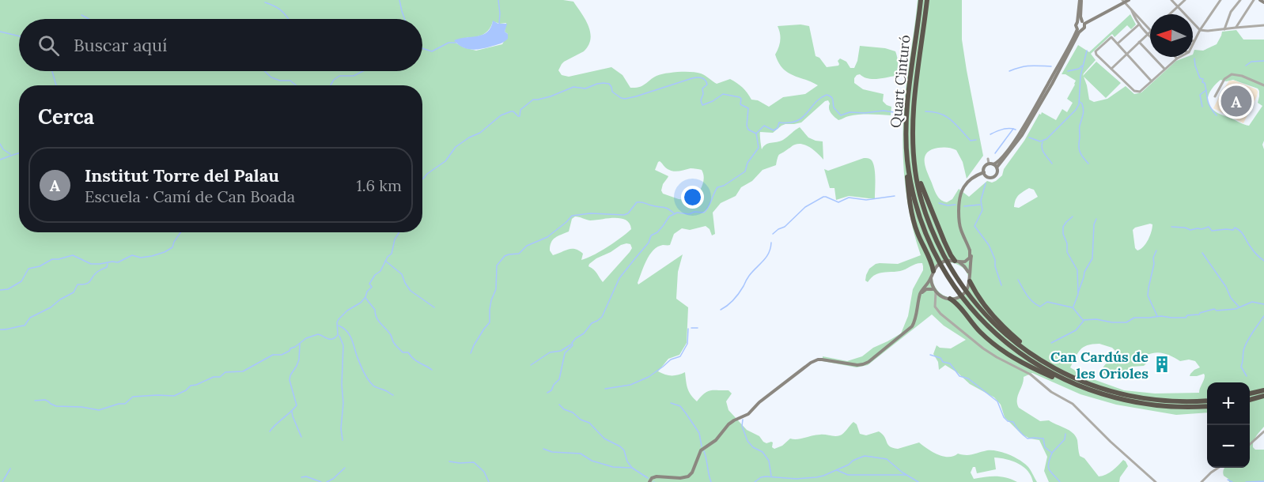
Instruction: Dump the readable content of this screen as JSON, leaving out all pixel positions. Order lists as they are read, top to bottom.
{
  "streets": {
    "highway": ["Quart Cinturó"]
  },
  "places": {
    "building": ["Can Cardús de les Orioles"]
  },
  "north": "left",
  "page": {
    "search": "Buscar aquí",
    "pins": "A",
    "heading": "Cerca",
    "list": [
      {
        "mark": "A",
        "name": "Institut Torre del Palau",
        "note": "Escuela · Camí de Can Boada",
        "value": "1.6 km"
      }
    ],
    "map_buttons": ["+", "−"]
  }
}
